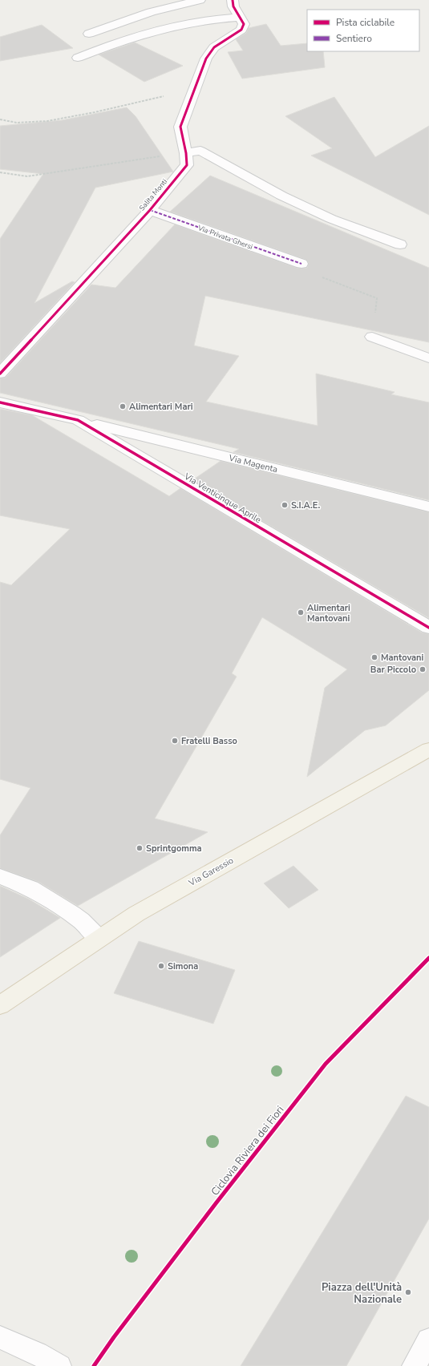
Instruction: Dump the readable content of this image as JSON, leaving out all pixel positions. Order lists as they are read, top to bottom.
{
  "streets": {
    "main road": ["Via Garessio"],
    "street": [
      "Salita Monti",
      "Via Privata Ghersi",
      "Via Magenta",
      "Via Venticinque Aprile"
    ],
    "cycle path": ["Ciclovia Riviera dei Fiori"]
  },
  "crossings": [
    ["Salita Monti", "Via Privata Ghersi"],
    ["Via Magenta", "Via Venticinque Aprile"]
  ],
  "places": [
    "Alimentari Mari",
    "S.I.A.E.",
    "Alimentari Mantovani",
    "Mantovani",
    "Bar Piccolo",
    "Fratelli Basso",
    "Sprintgomma",
    "Simona",
    "Piazza dell'Unità Nazionale"
  ],
  "legend": ["Pista ciclabile", "Sentiero"]
}
